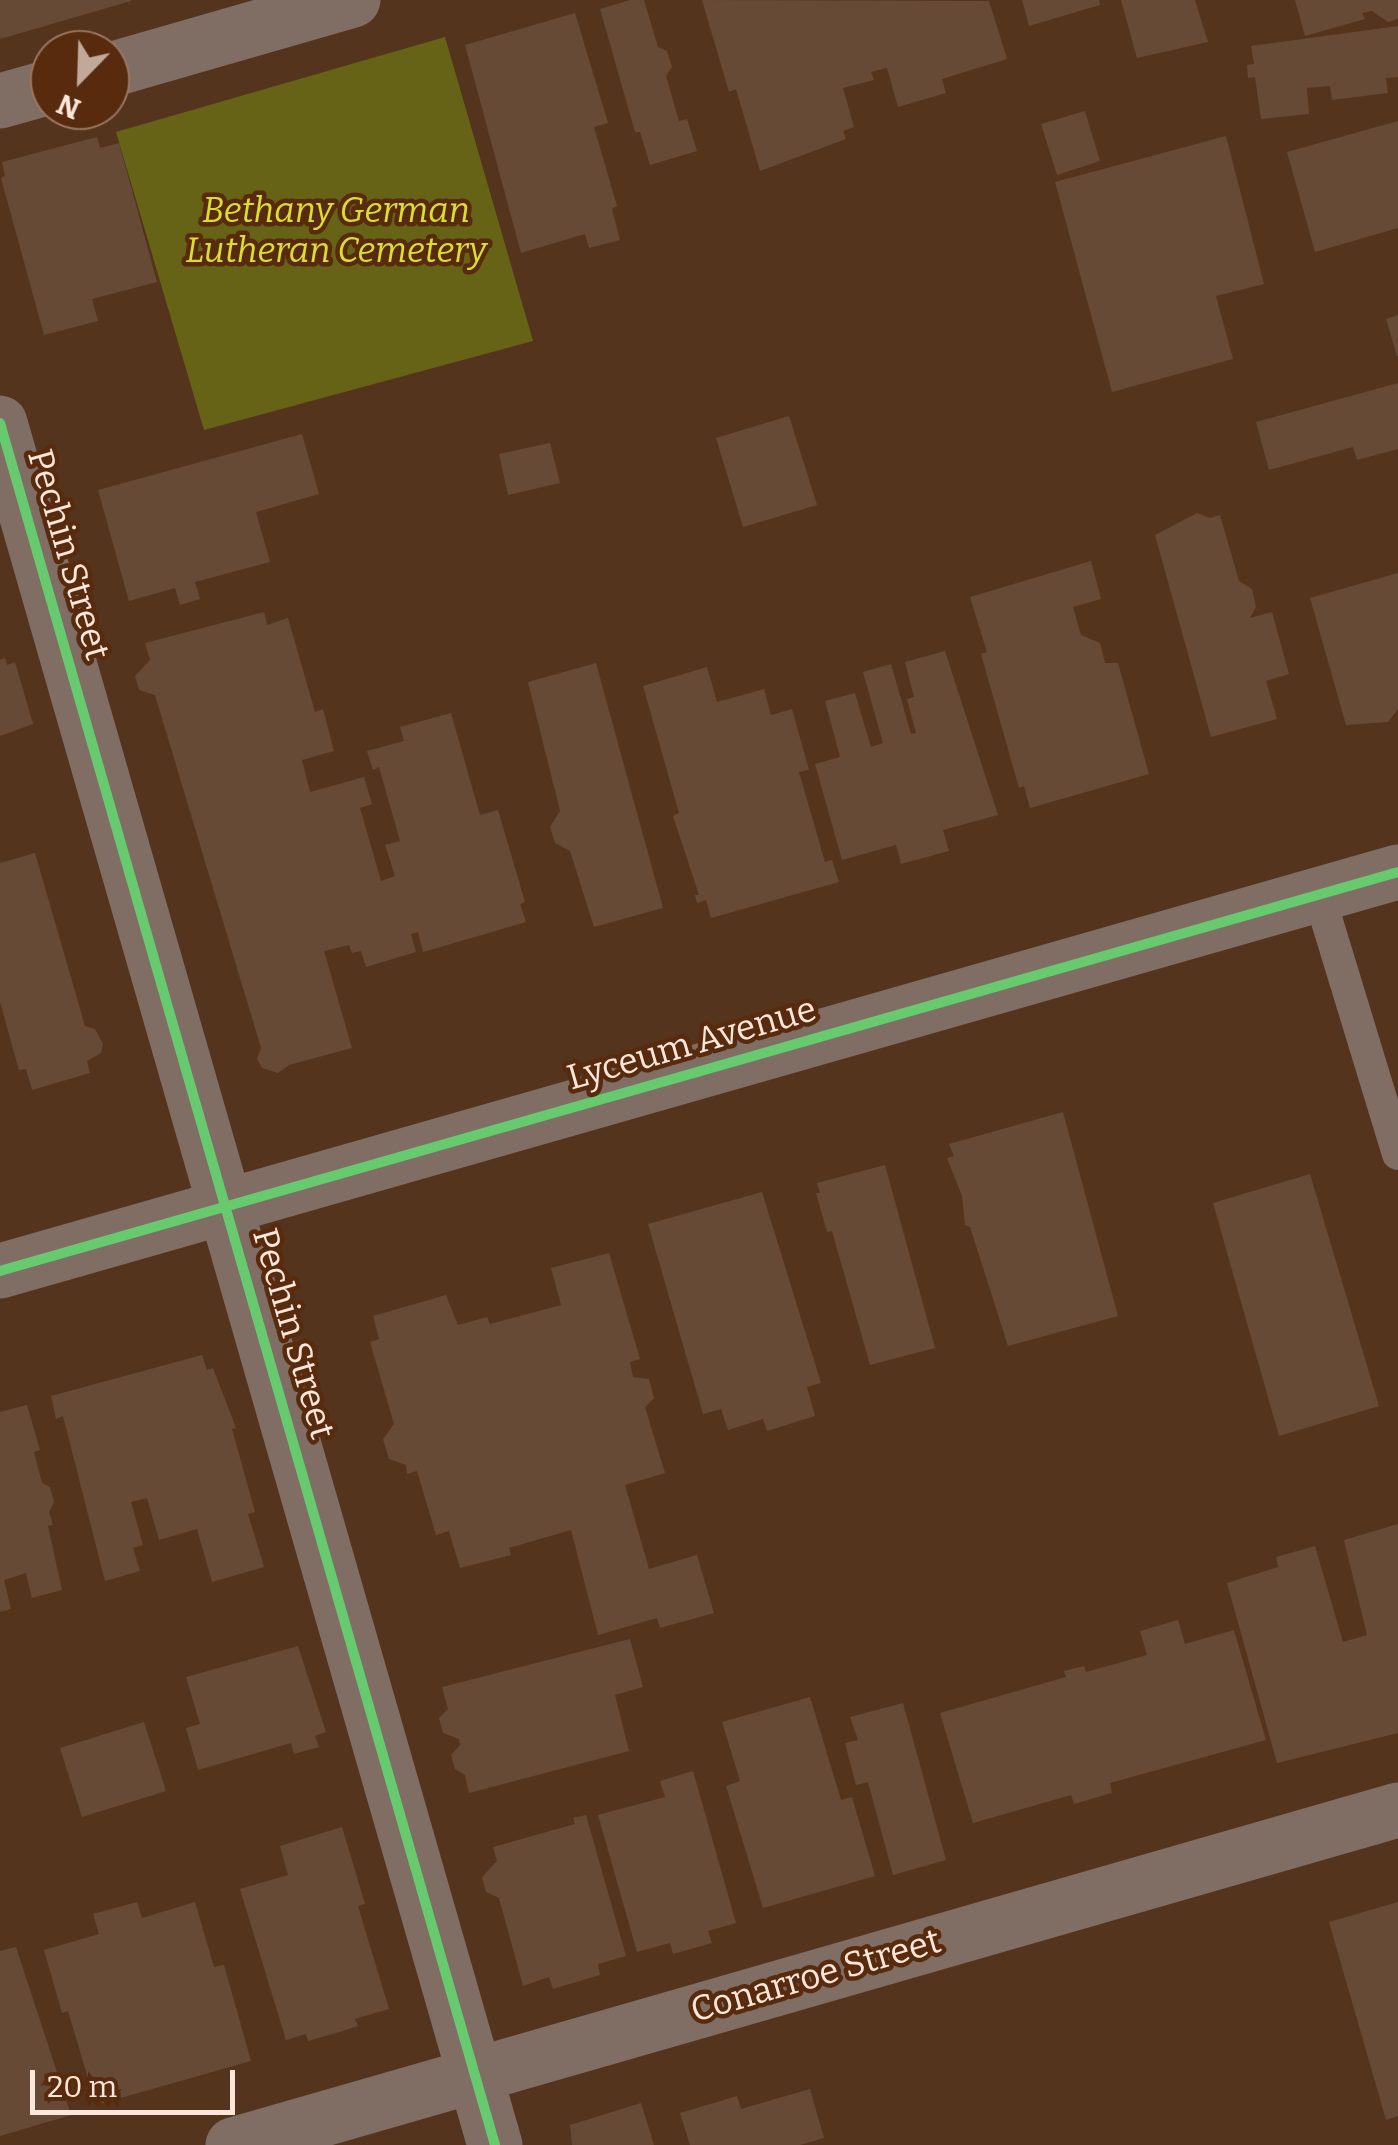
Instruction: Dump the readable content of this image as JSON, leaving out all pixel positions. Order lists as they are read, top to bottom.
{
  "streets": {
    "street": ["Pechin Street", "Lyceum Avenue", "Conarroe Street"]
  },
  "crossings": [
    ["Pechin Street", "Lyceum Avenue"],
    ["Pechin Street", "Conarroe Street"]
  ],
  "parks": ["Bethany German Lutheran Cemetery"],
  "scale_bar": "20 m",
  "north": "bottom left"
}
